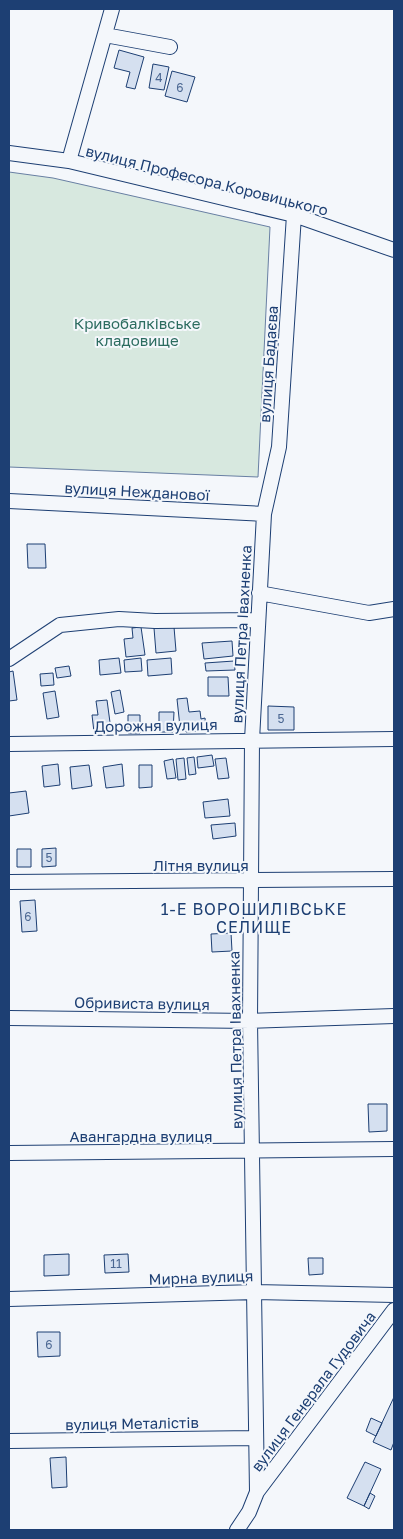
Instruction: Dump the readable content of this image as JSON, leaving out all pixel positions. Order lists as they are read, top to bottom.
{
  "streets": {
    "street": [
      "вулиця Професора Коровицького",
      "вулиця Бадаєва",
      "вулиця Нежданової",
      "вулиця Петра Івахненка",
      "Дорожня вулиця",
      "Літня вулиця",
      "Обривиста вулиця",
      "Авангардна вулиця",
      "Мирна вулиця",
      "вулиця Генерала Гудовича",
      "вулиця Металістів"
    ]
  },
  "crossings": [
    ["вулиця Професора Коровицького", "вулиця Бадаєва"],
    ["вулиця Бадаєва", "вулиця Нежданової"],
    ["вулиця Бадаєва", "вулиця Петра Івахненка"],
    ["вулиця Нежданової", "вулиця Петра Івахненка"],
    ["вулиця Петра Івахненка", "Дорожня вулиця"],
    ["вулиця Петра Івахненка", "Літня вулиця"],
    ["вулиця Петра Івахненка", "Обривиста вулиця"],
    ["вулиця Петра Івахненка", "Авангардна вулиця"],
    ["вулиця Петра Івахненка", "Мирна вулиця"],
    ["вулиця Петра Івахненка", "вулиця Генерала Гудовича"],
    ["вулиця Петра Івахненка", "вулиця Металістів"]
  ],
  "districts": ["1-Е ВОРОШИЛІВСЬКЕ СЕЛИЩЕ"],
  "parks": ["Кривобалківське кладовище"],
  "house_numbers": [
    "4",
    "6",
    "5",
    "5",
    "6",
    "11",
    "6"
  ]
}
